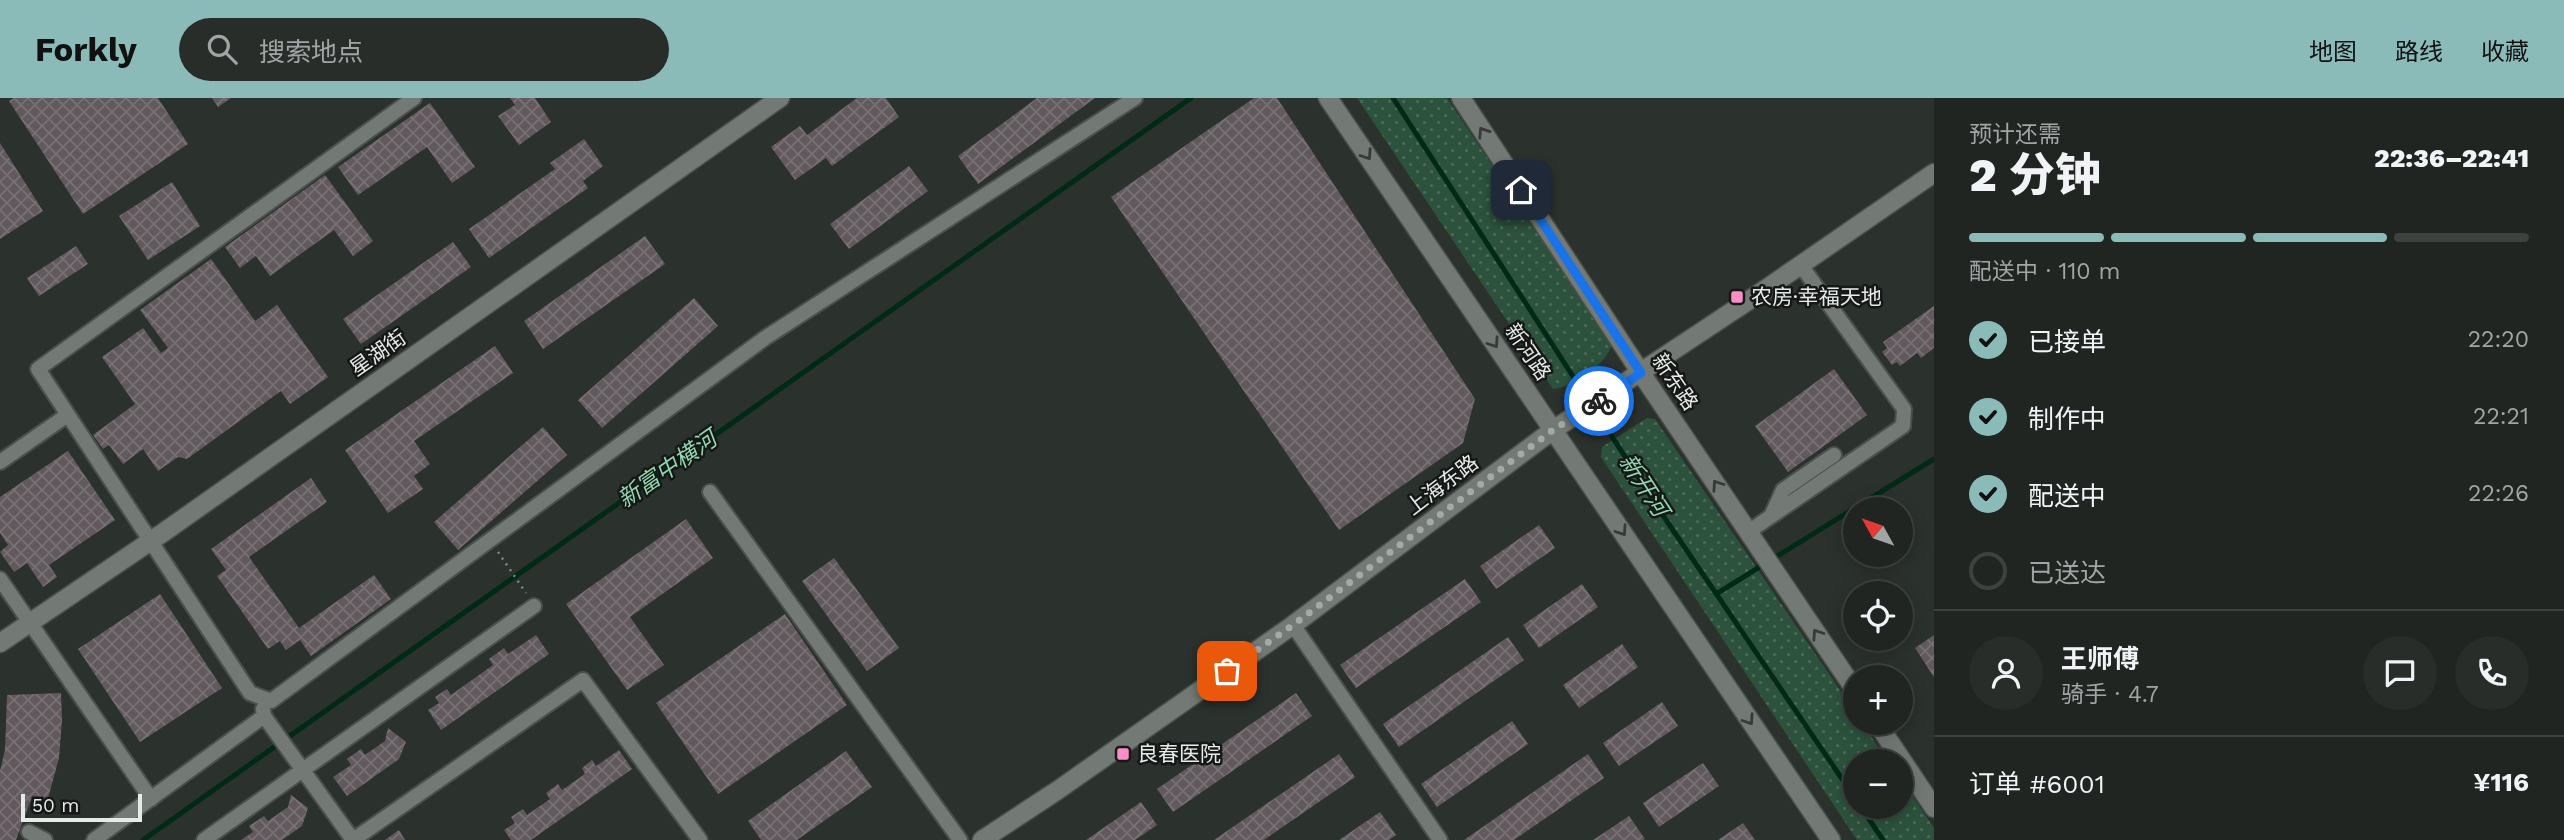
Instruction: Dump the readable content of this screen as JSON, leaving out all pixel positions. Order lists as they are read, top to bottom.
{
  "streets": {
    "street": [
      "新河路",
      "星湖街",
      "新东路",
      "上海东路"
    ]
  },
  "crossings": [
    ["新河路", "上海东路"],
    ["新东路", "上海东路"]
  ],
  "one_way": ["新河路", "新东路"],
  "water": ["新富中横河", "新开河"],
  "places": {
    "transit": ["农房·幸福天地", "良春医院"]
  },
  "scale_bar": "50 m",
  "north": "top left",
  "page": {
    "header": "Forkly",
    "search": "搜索地点",
    "nav": ["地图", "路线", "收藏"],
    "heading": ["2 分钟", "预计还需", "22:36–22:41"],
    "panel": [
      "王师傅",
      "骑手 · 4.7",
      "订单 #6001",
      "¥116"
    ],
    "bar": "配送中 · 110 m",
    "list": [
      ["已接单", "22:20"],
      ["制作中", "22:21"],
      ["配送中", "22:26"],
      "已送达"
    ],
    "map_buttons": ["+", "−"],
    "scale": "50 m"
  }
}
